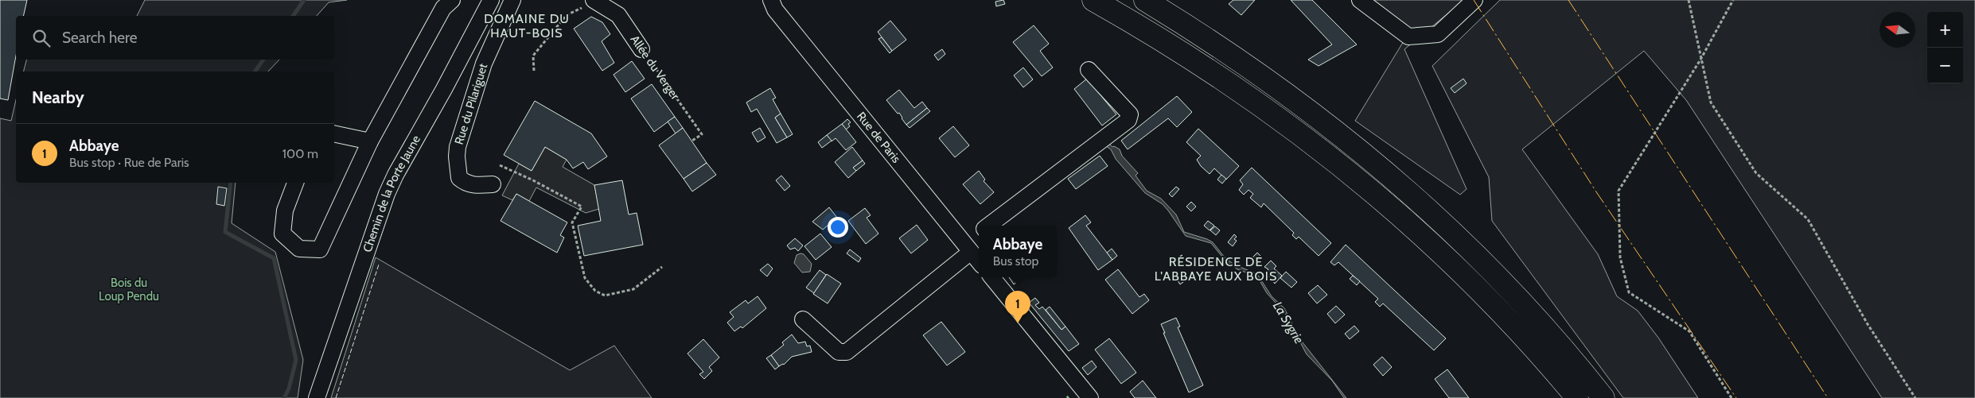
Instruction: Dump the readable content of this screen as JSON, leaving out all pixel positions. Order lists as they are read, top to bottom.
{
  "streets": {
    "street": [
      "Allée du Verger",
      "Rue du Pilariguet",
      "Rue de Paris",
      "Chemin de la Porte Jaune"
    ]
  },
  "districts": ["DOMAINE DU HAUT-BOIS", "RÉSIDENCE DE L'ABBAYE AUX BOIS"],
  "water": ["La Sygrie"],
  "parks": ["Bois du Loup Pendu"],
  "north": "left",
  "page": {
    "map_buttons": ["+", "−"],
    "search": "Search here",
    "heading": "Nearby",
    "list": [
      {
        "mark": "1",
        "name": "Abbaye",
        "note": "Bus stop · Rue de Paris",
        "value": "100 m"
      }
    ],
    "popup": ["Abbaye", "Bus stop"],
    "pins": "1"
  }
}
